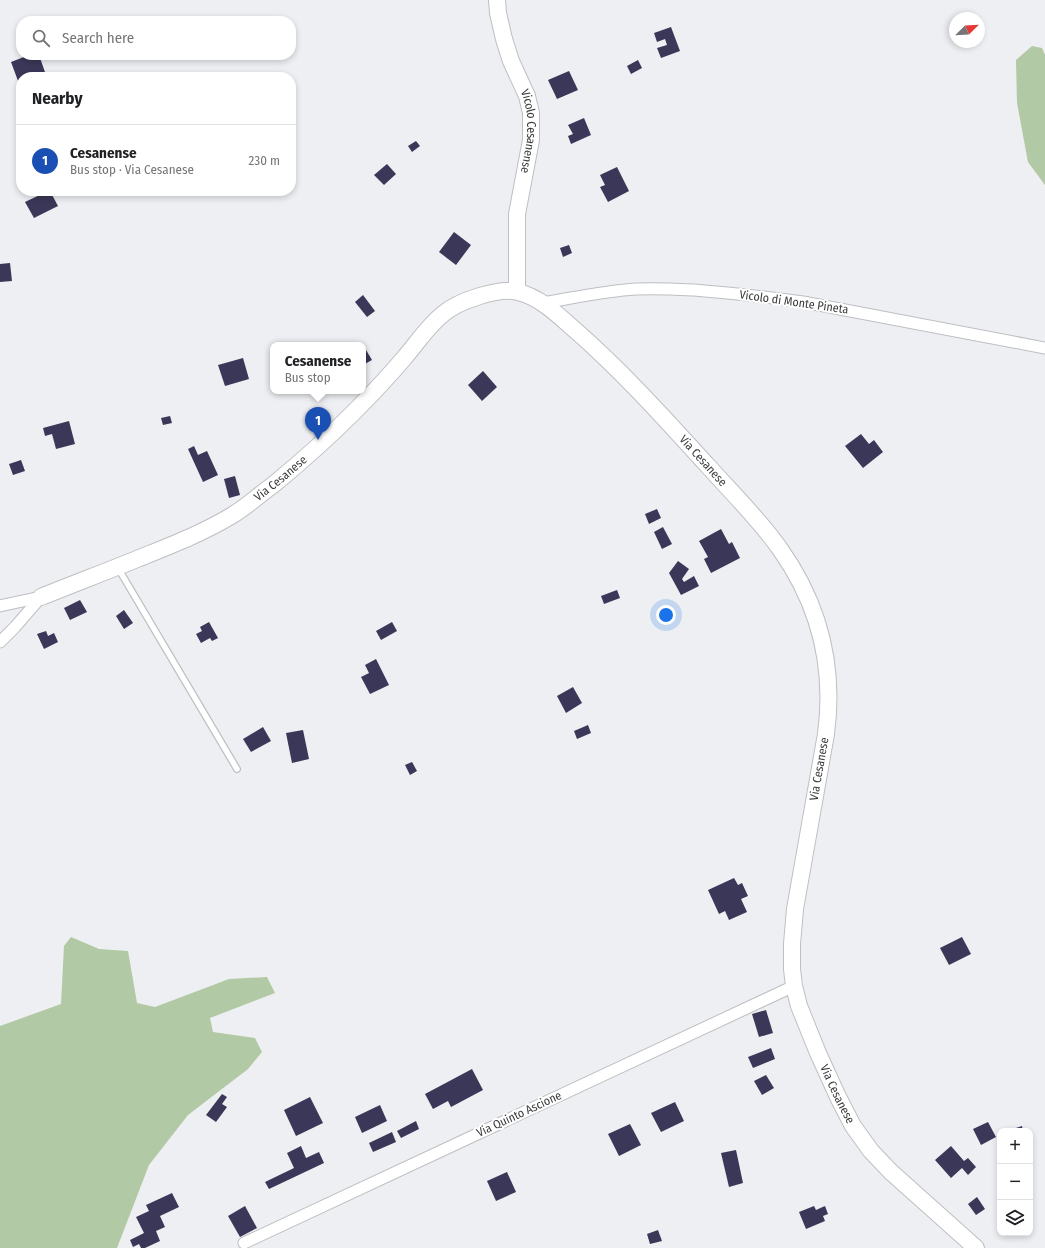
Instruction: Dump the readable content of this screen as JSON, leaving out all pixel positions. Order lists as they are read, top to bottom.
{
  "streets": {
    "street": [
      "Vicolo Cesanense",
      "Vicolo di Monte Pineta",
      "Via Cesanese",
      "Via Quinto Ascione"
    ]
  },
  "crossings": [
    ["Vicolo Cesanense", "Via Cesanese"],
    ["Vicolo di Monte Pineta", "Via Cesanese"],
    ["Via Cesanese", "Via Quinto Ascione"]
  ],
  "north": "top right",
  "page": {
    "search": "Search here",
    "heading": "Nearby",
    "list": [
      {
        "mark": "1",
        "name": "Cesanense",
        "note": "Bus stop · Via Cesanese",
        "value": "230 m"
      }
    ],
    "popup": ["Cesanense", "Bus stop"],
    "pins": "1",
    "map_buttons": ["+", "−"]
  }
}
